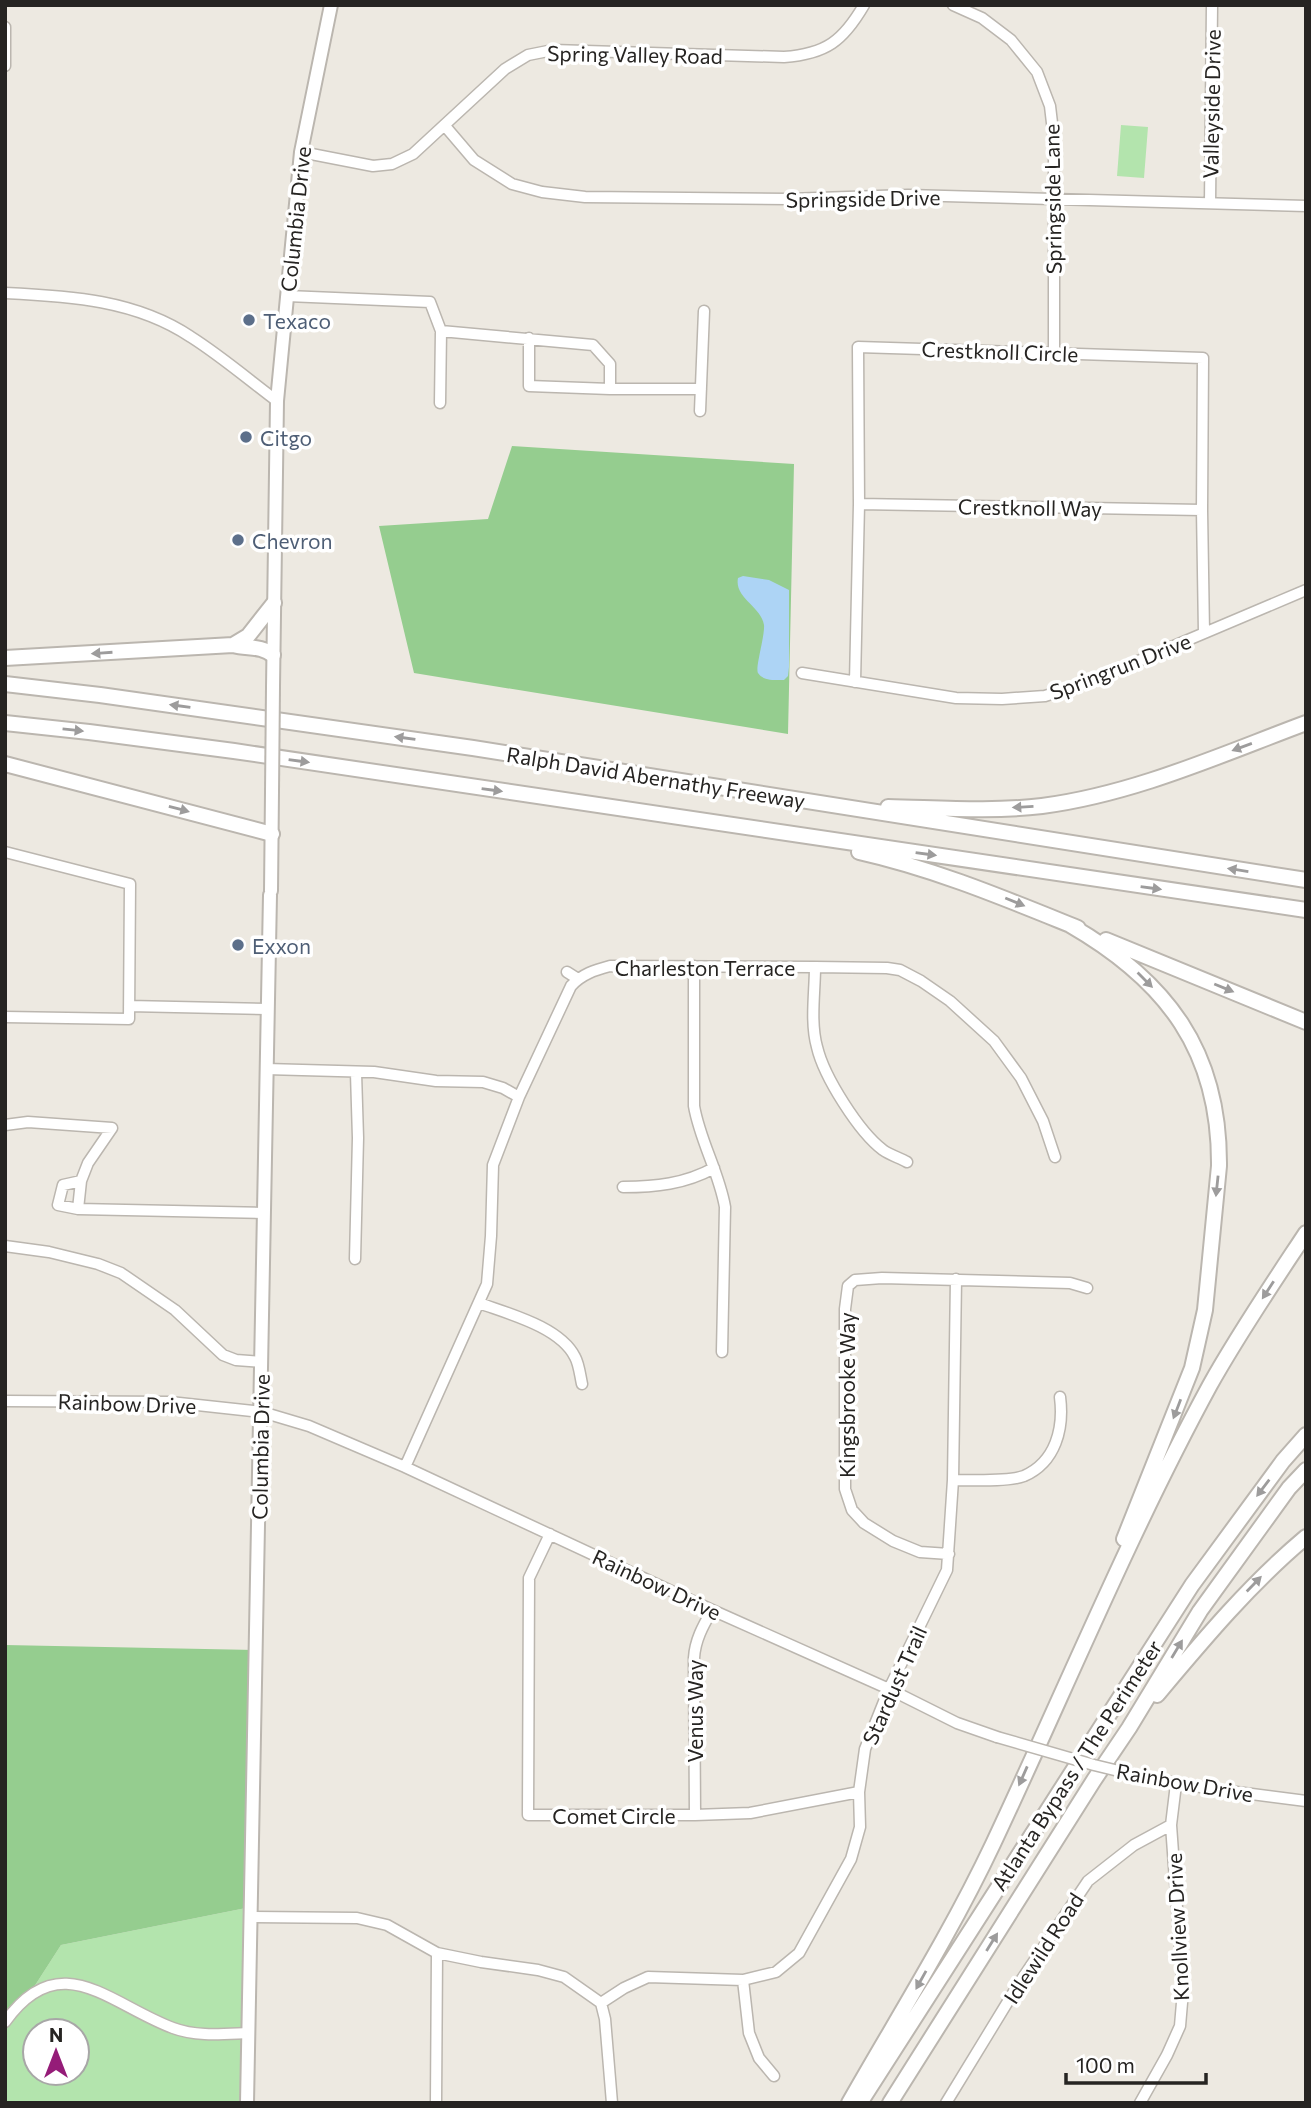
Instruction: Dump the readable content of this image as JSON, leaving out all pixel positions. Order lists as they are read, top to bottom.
{
  "streets": {
    "highway": ["Ralph David Abernathy Freeway", "Atlanta Bypass / The Perimeter"],
    "main road": ["Columbia Drive"],
    "street": [
      "Spring Valley Road",
      "Valleyside Drive",
      "Springside Drive",
      "Springside Lane",
      "Crestknoll Circle",
      "Crestknoll Way",
      "Springrun Drive",
      "Charleston Terrace",
      "Kingsbrooke Way",
      "Rainbow Drive",
      "Stardust Trail",
      "Venus Way",
      "Comet Circle",
      "Knollview Drive",
      "Idlewild Road"
    ]
  },
  "crossings": [
    ["Spring Valley Road", "Springside Drive"],
    ["Spring Valley Road", "Columbia Drive"],
    ["Valleyside Drive", "Springside Drive"],
    ["Springside Drive", "Springside Lane"],
    ["Springside Lane", "Crestknoll Circle"],
    ["Columbia Drive", "Rainbow Drive"],
    ["Crestknoll Circle", "Crestknoll Way"],
    ["Crestknoll Circle", "Springrun Drive"],
    ["Kingsbrooke Way", "Stardust Trail"],
    ["Rainbow Drive", "Stardust Trail"],
    ["Rainbow Drive", "Venus Way"],
    ["Rainbow Drive", "Comet Circle"],
    ["Rainbow Drive", "Knollview Drive"],
    ["Stardust Trail", "Comet Circle"],
    ["Venus Way", "Comet Circle"],
    ["Knollview Drive", "Idlewild Road"]
  ],
  "places": [
    "Texaco",
    "Citgo",
    "Chevron",
    "Exxon"
  ],
  "scale_bar": "100 m",
  "north": "top"
}
